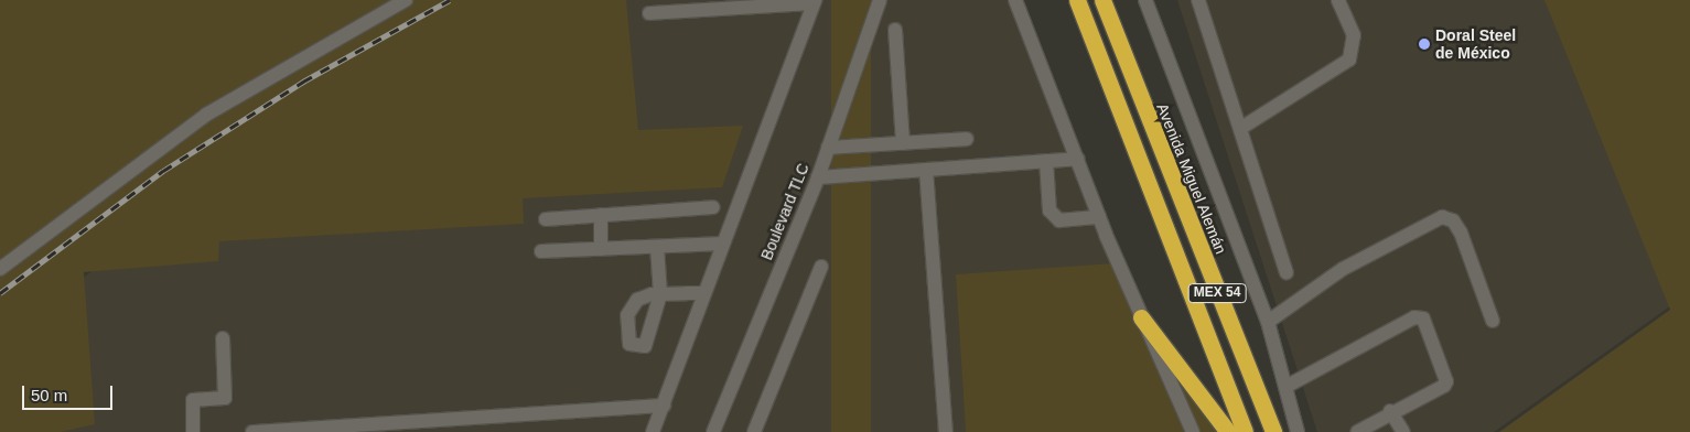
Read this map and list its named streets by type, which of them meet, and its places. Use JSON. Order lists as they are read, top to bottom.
{
  "streets": {
    "highway": ["Avenida Miguel Alemán", "MEX 54"],
    "street": ["Boulevard TLC"]
  },
  "places": ["Doral Steel de México"],
  "scale_bar": "50 m"
}
